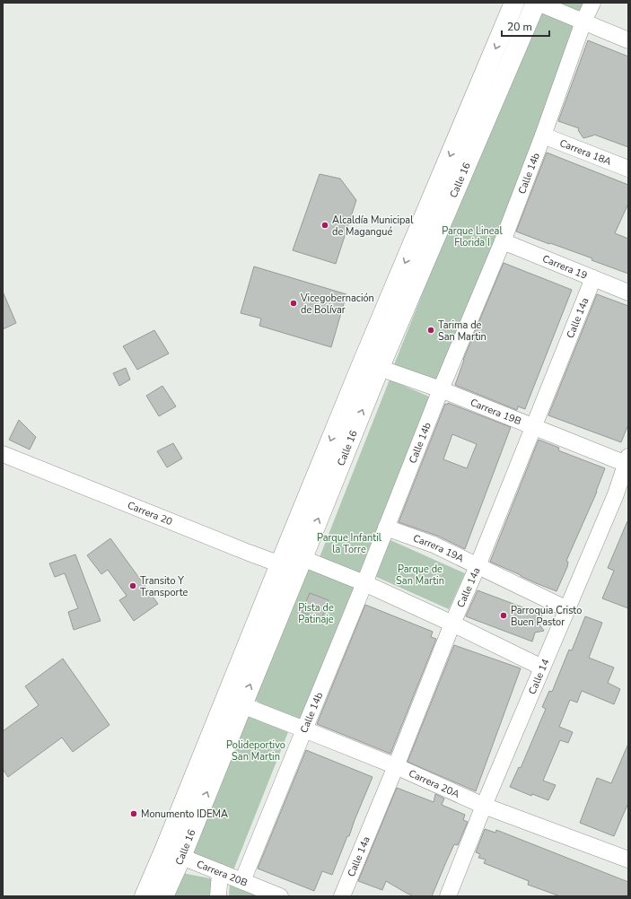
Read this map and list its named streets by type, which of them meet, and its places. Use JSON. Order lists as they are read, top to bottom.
{
  "streets": {
    "highway": ["Calle 16"],
    "street": [
      "Carrera 18A",
      "Calle 14b",
      "Carrera 19",
      "Calle 14a",
      "Carrera 19B",
      "Carrera 20",
      "Carrera 19A",
      "Calle 14",
      "Carrera 20A",
      "Carrera 20B"
    ]
  },
  "crossings": [
    ["Carrera 18A", "Calle 14b"],
    ["Calle 14b", "Carrera 19"],
    ["Calle 14b", "Carrera 19B"],
    ["Calle 14b", "Carrera 19A"],
    ["Calle 14b", "Carrera 20A"],
    ["Calle 14b", "Carrera 20B"],
    ["Calle 16", "Carrera 19B"],
    ["Calle 16", "Carrera 20"],
    ["Calle 16", "Carrera 20A"],
    ["Calle 16", "Carrera 20B"],
    ["Carrera 19", "Calle 14a"],
    ["Calle 14a", "Carrera 19B"],
    ["Calle 14a", "Carrera 19A"],
    ["Calle 14a", "Carrera 20A"],
    ["Carrera 19B", "Calle 14"],
    ["Carrera 19A", "Calle 14"],
    ["Calle 14", "Carrera 20A"]
  ],
  "parks": [
    "Parque Lineal Florida I",
    "Parque Infantil la Torre",
    "Parque de San Martin",
    "Pista de Patinaje",
    "Polideportivo San Martin"
  ],
  "places": [
    "Alcaldía Municipal de Magangué",
    "Vicegobernación de Bolívar",
    "Tarima de San Martin",
    "Transito Y Transporte",
    "Parroquia Cristo Buen Pastor",
    "Monumento IDEMA"
  ],
  "scale_bar": "20 m"
}
